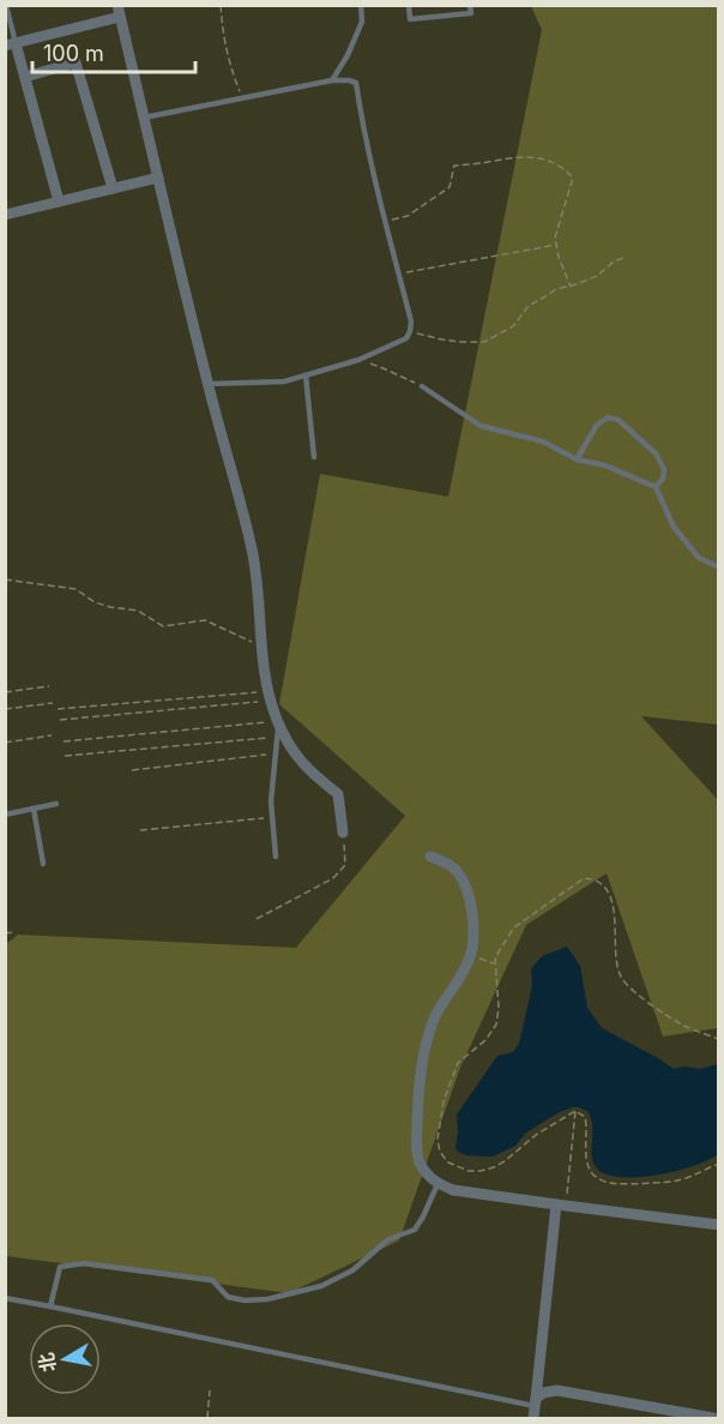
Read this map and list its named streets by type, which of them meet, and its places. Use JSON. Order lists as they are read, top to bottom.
{
  "scale_bar": "100 m",
  "north": "left"
}
